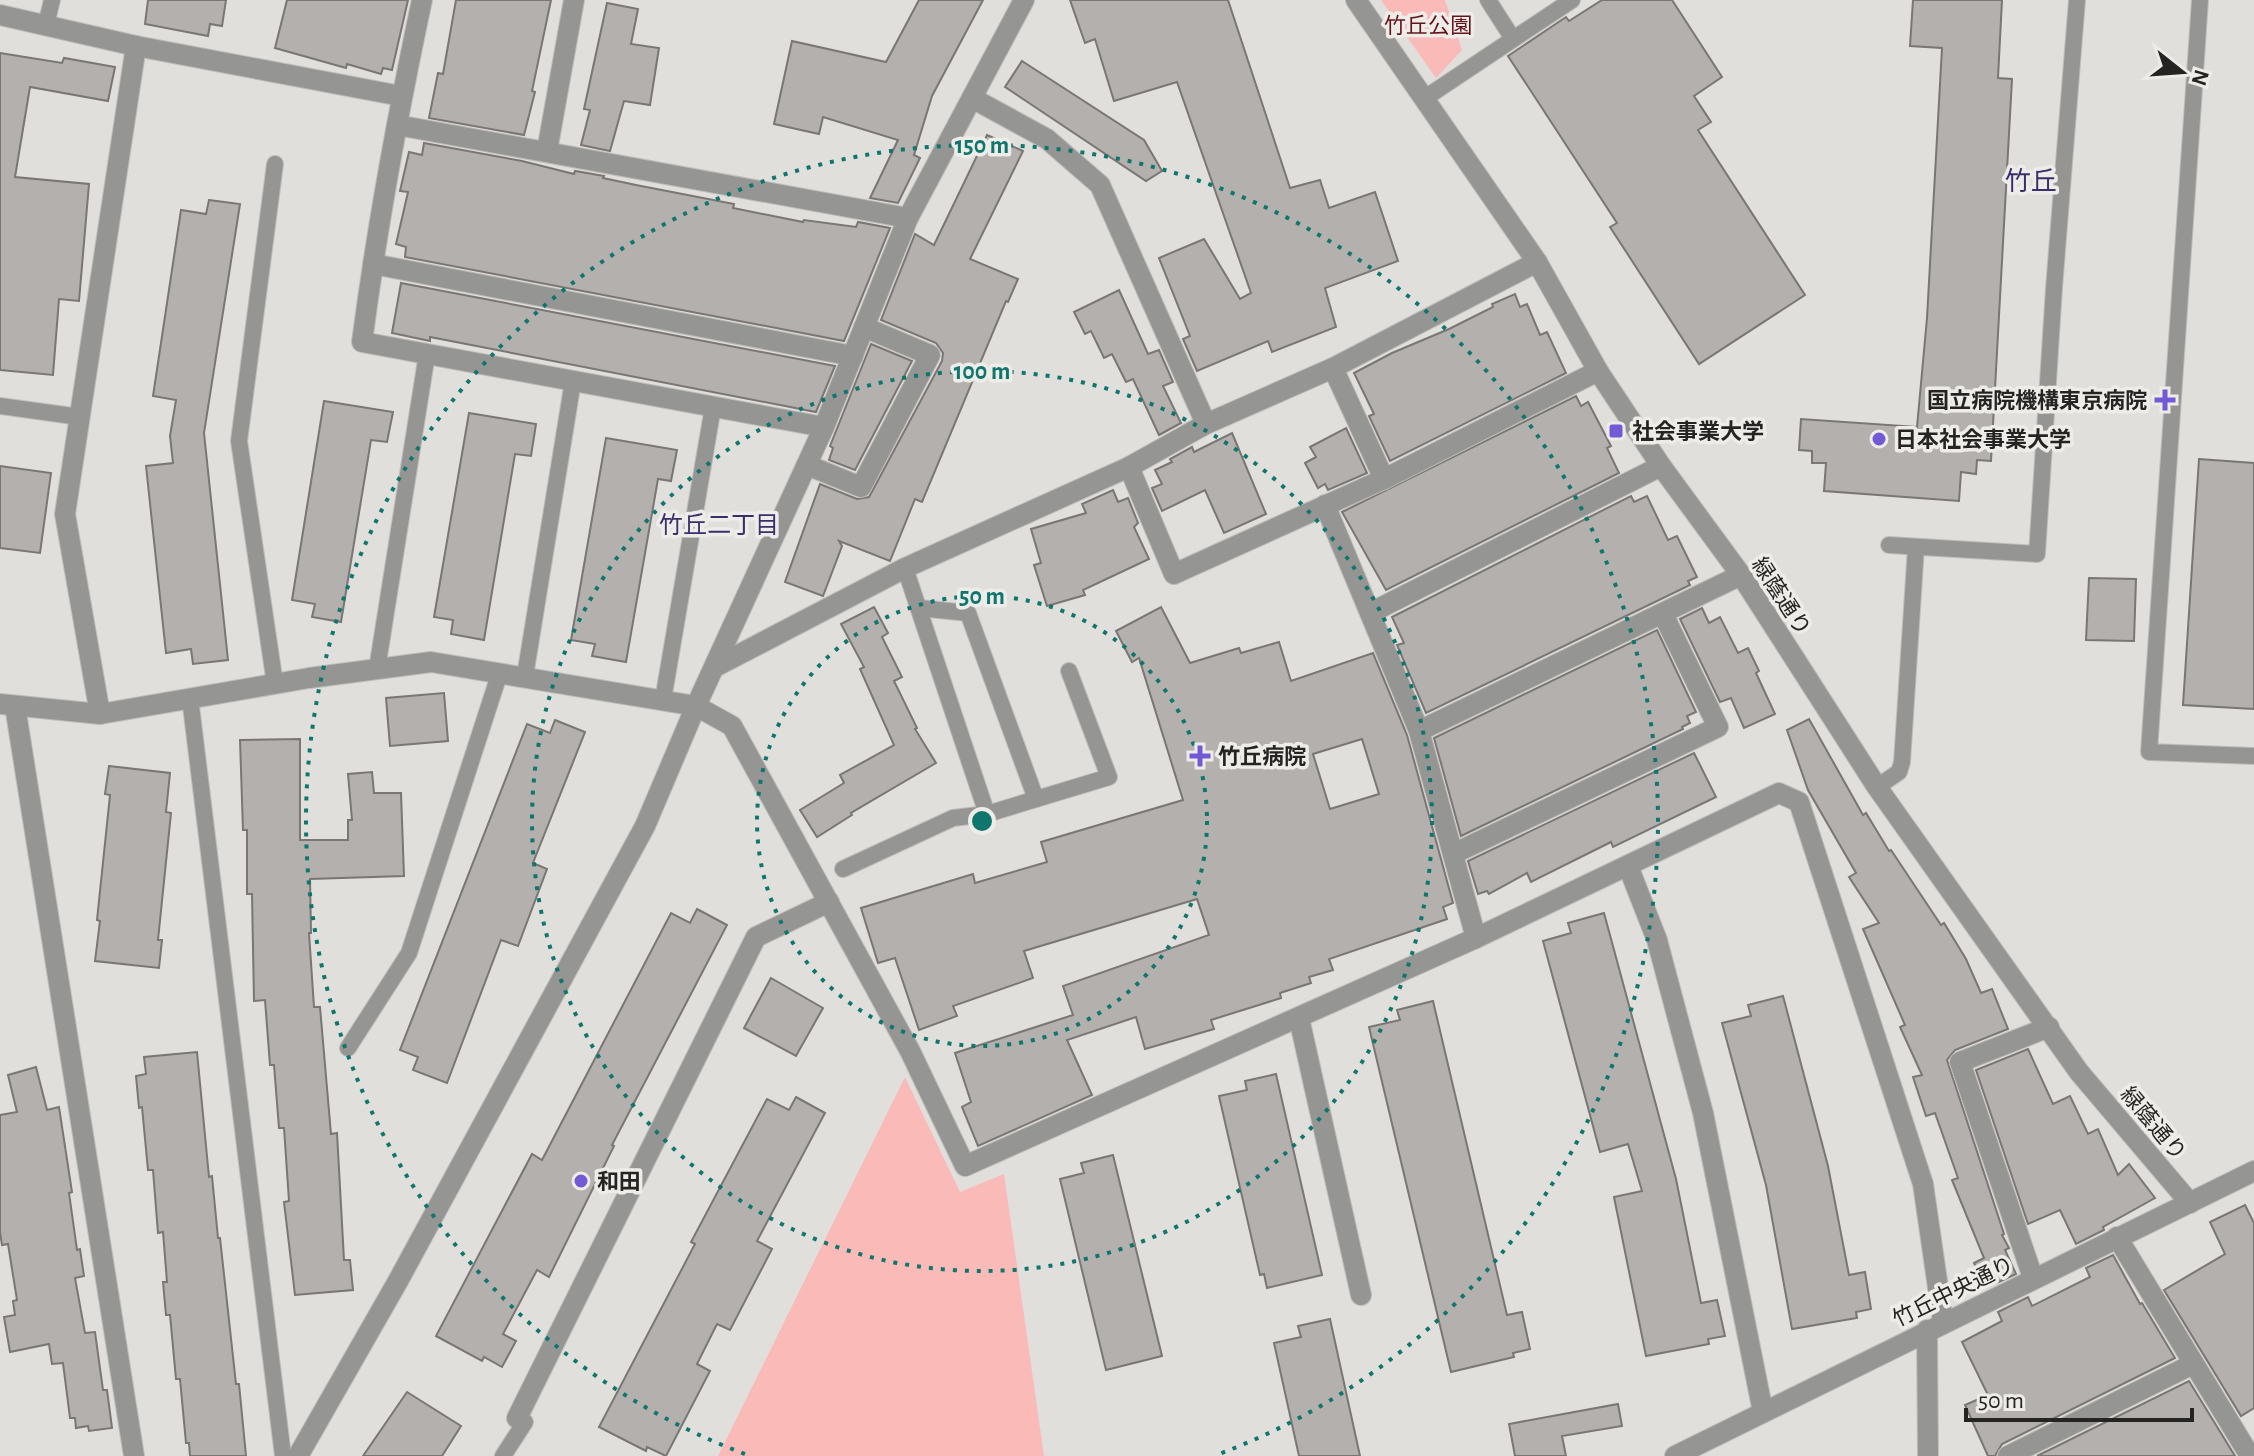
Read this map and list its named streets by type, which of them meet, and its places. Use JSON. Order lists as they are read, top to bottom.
{
  "streets": {
    "street": ["緑蔭通り", "竹丘中央通り"]
  },
  "crossings": [
    ["緑蔭通り", "竹丘中央通り"]
  ],
  "districts": ["竹丘", "竹丘二丁目"],
  "parks": ["竹丘公園"],
  "places": {
    "health": ["国立病院機構東京病院", "竹丘病院"],
    "transit": ["社会事業大学"],
    "other": ["日本社会事業大学", "和田"]
  },
  "scale_bar": "50 m",
  "north": "right",
  "rings": ["150 m", "100 m", "50 m"]
}
